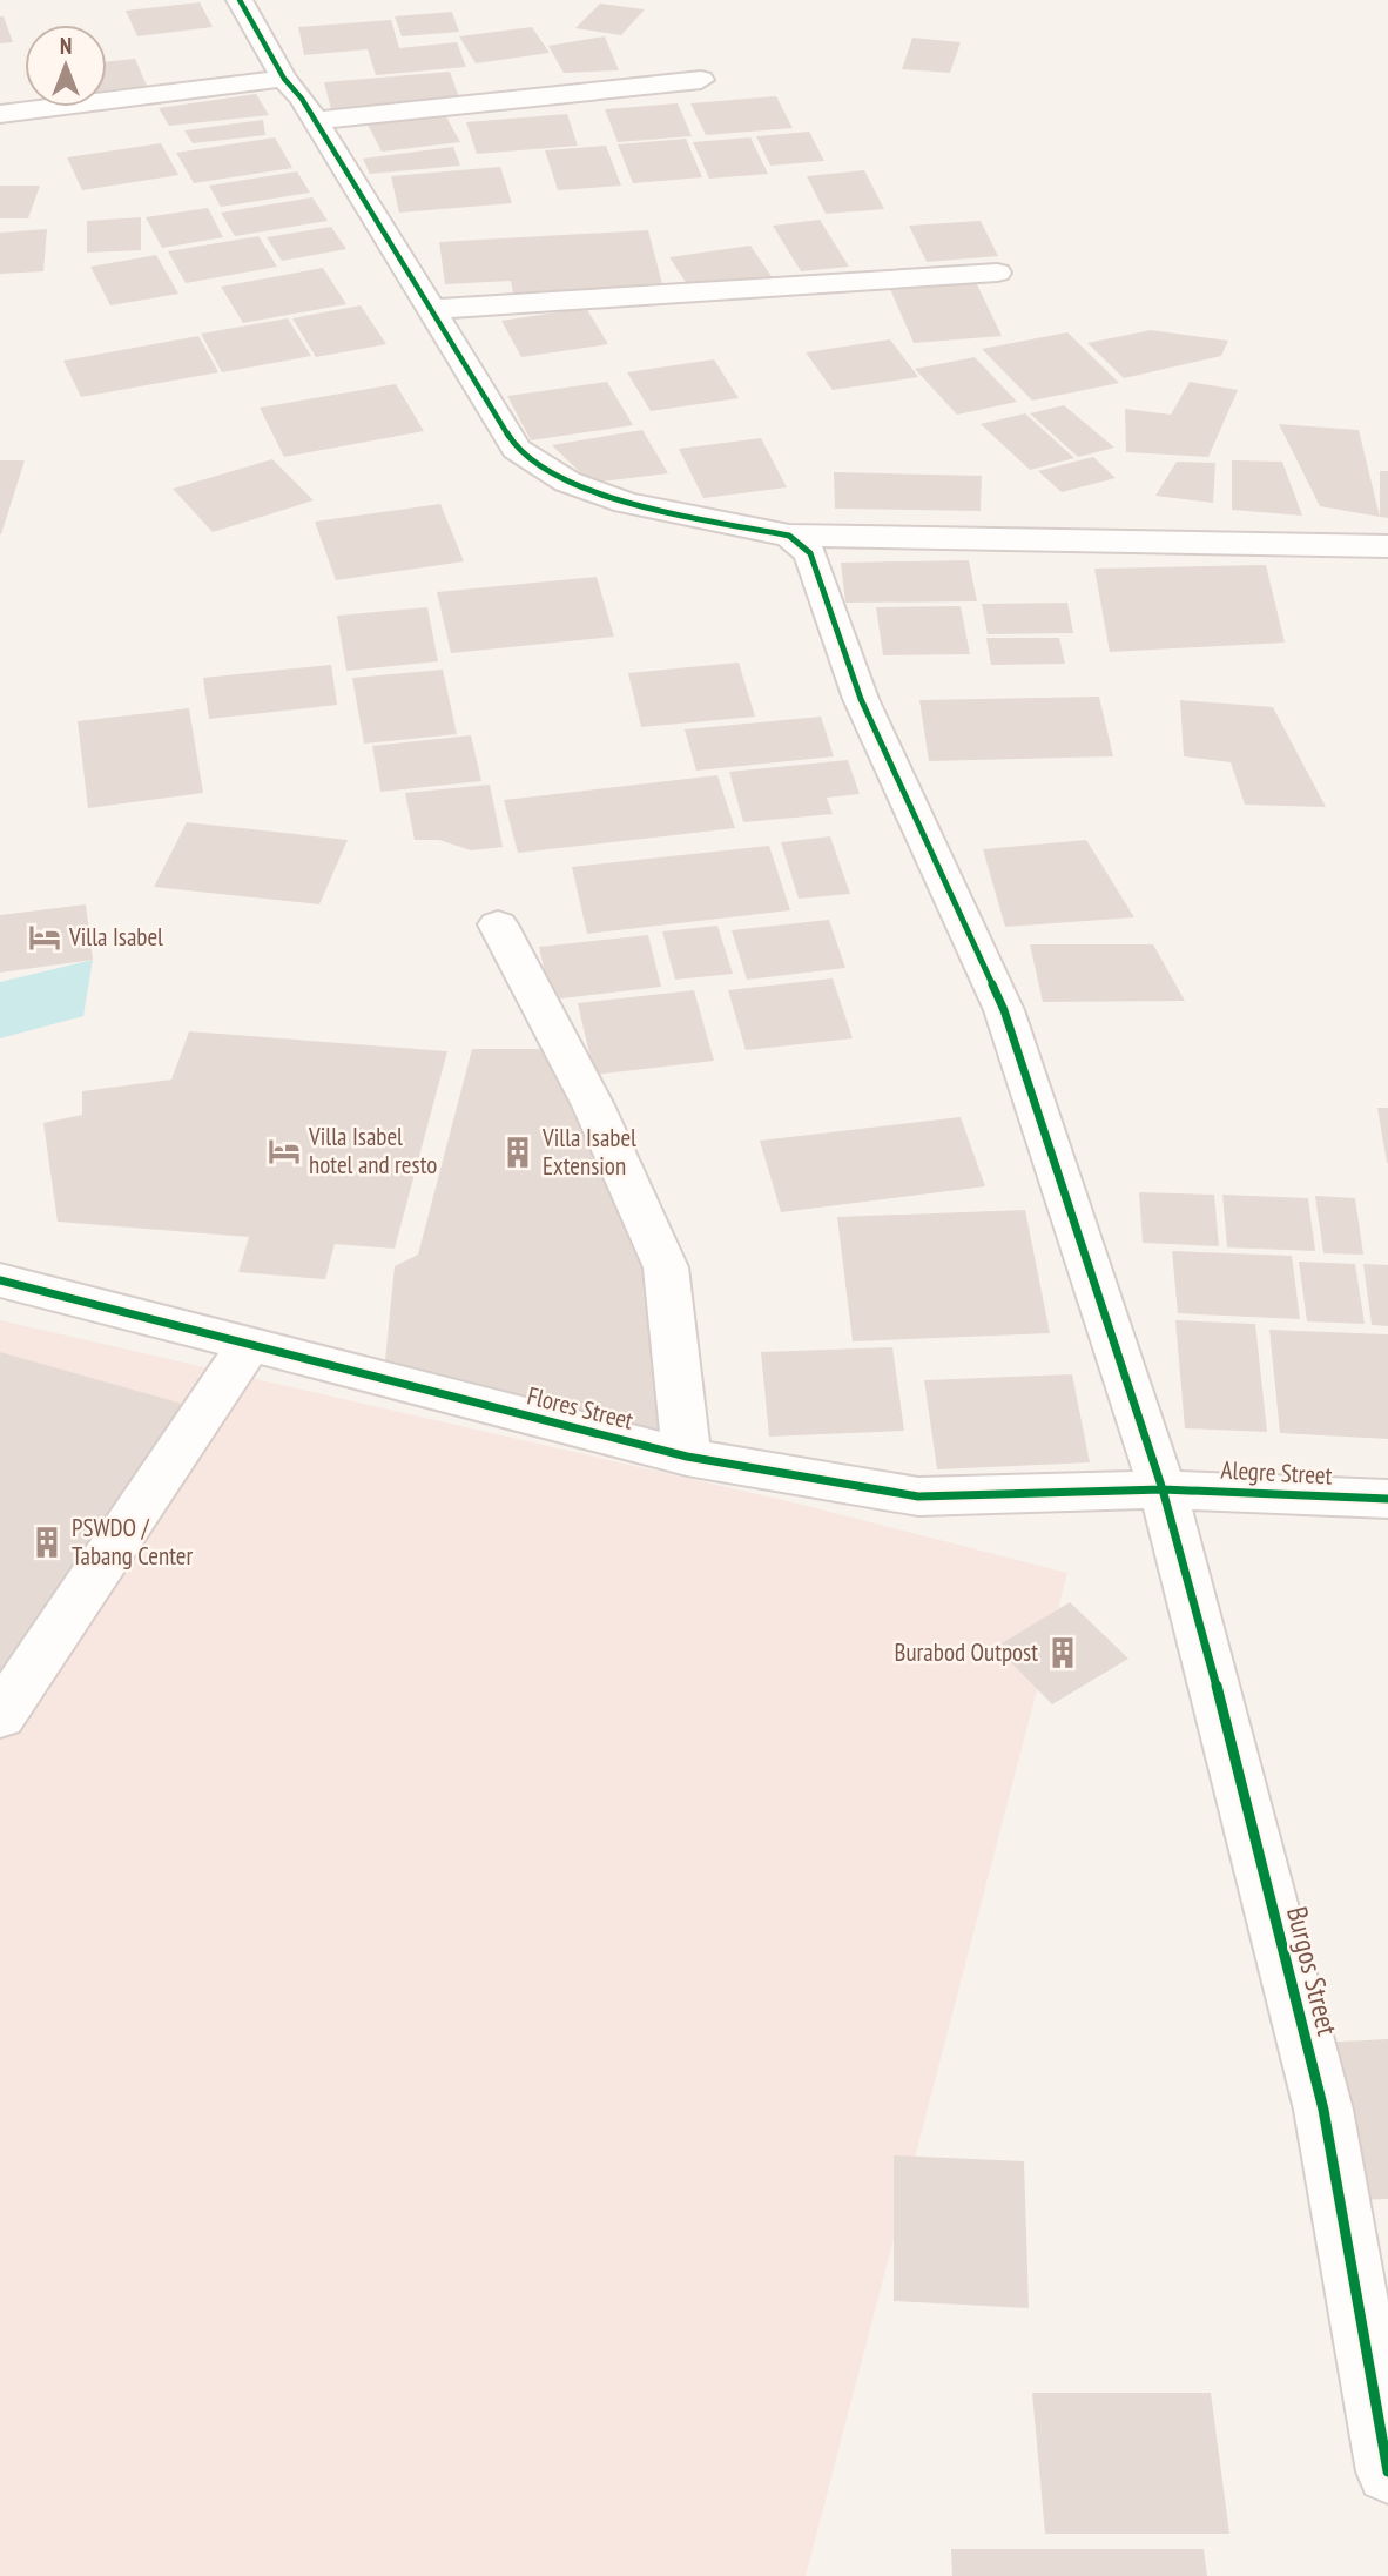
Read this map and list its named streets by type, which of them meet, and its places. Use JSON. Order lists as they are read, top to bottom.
{
  "streets": {
    "street": ["Flores Street", "Alegre Street", "Burgos Street"]
  },
  "crossings": [
    ["Flores Street", "Alegre Street"],
    ["Flores Street", "Burgos Street"],
    ["Alegre Street", "Burgos Street"]
  ],
  "places": {
    "hotel": ["Villa Isabel", "Villa Isabel hotel and resto"],
    "building": ["Villa Isabel Extension", "PSWDO / Tabang Center", "Burabod Outpost"]
  },
  "north": "top"
}
